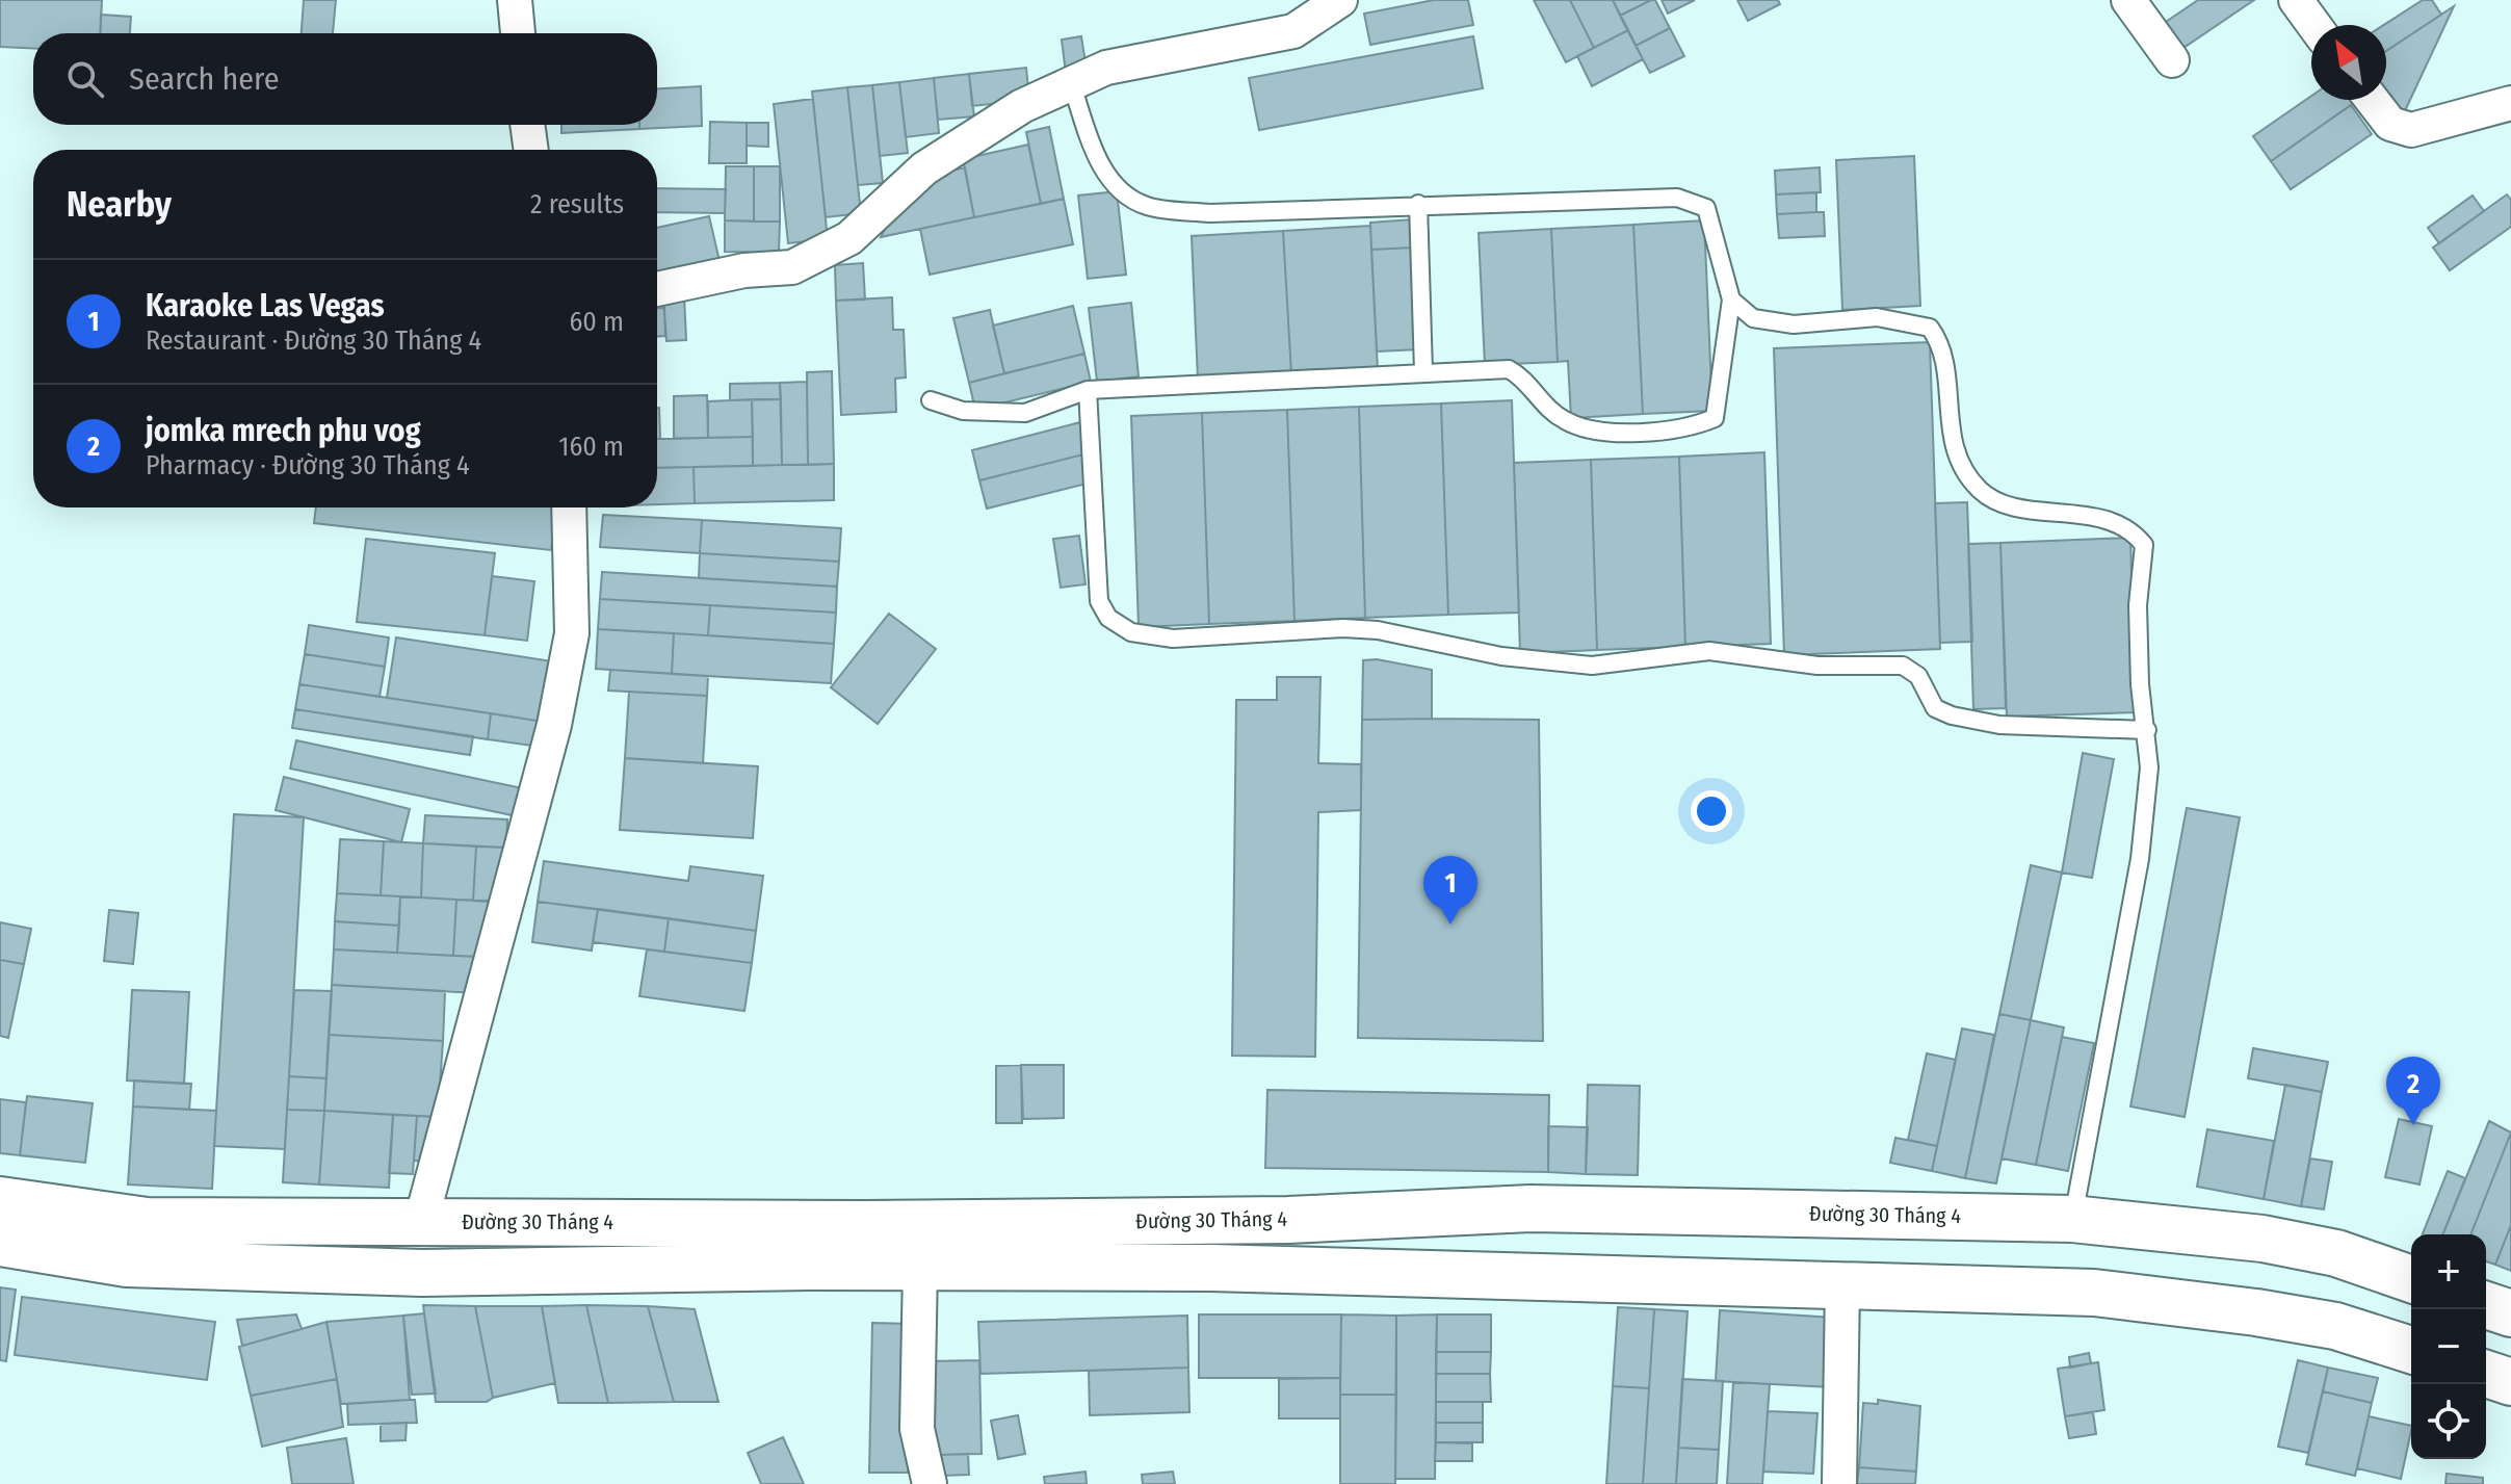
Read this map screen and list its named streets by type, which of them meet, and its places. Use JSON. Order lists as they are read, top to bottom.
{
  "streets": {
    "main road": ["Đường 30 Tháng 4"]
  },
  "north": "top left",
  "page": {
    "search": "Search here",
    "heading": ["Nearby", "2 results"],
    "list": [
      {
        "mark": "1",
        "name": "Karaoke Las Vegas",
        "note": "Restaurant · Đường 30 Tháng 4",
        "value": "60 m"
      },
      {
        "mark": "2",
        "name": "jomka mrech phu vog",
        "note": "Pharmacy · Đường 30 Tháng 4",
        "value": "160 m"
      }
    ],
    "pins": ["1", "2"],
    "map_buttons": ["+", "−"]
  }
}
